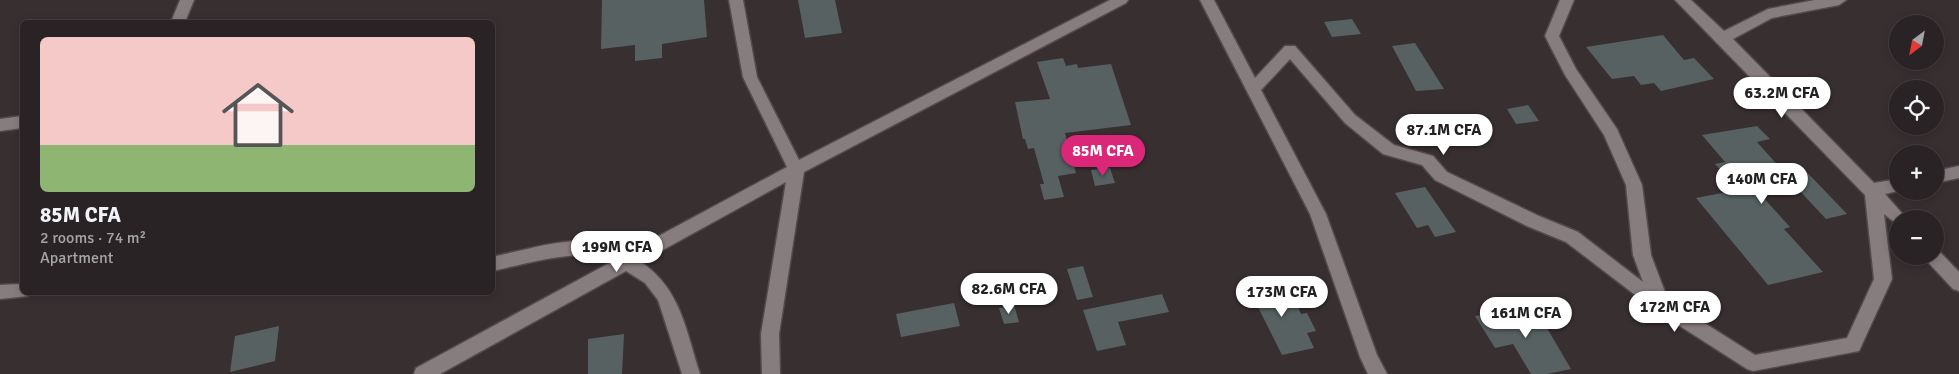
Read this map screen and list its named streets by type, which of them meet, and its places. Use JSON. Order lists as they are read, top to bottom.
{
  "north": "bottom left",
  "page": {
    "map_buttons": ["+", "−"],
    "list": [
      {
        "name": "85M CFA",
        "note": "2 rooms · 74 m² · Apartment"
      }
    ],
    "price": [
      "63.2M CFA",
      "87.1M CFA",
      "85M CFA",
      "140M CFA",
      "199M CFA",
      "82.6M CFA",
      "173M CFA",
      "172M CFA",
      "161M CFA"
    ]
  }
}
